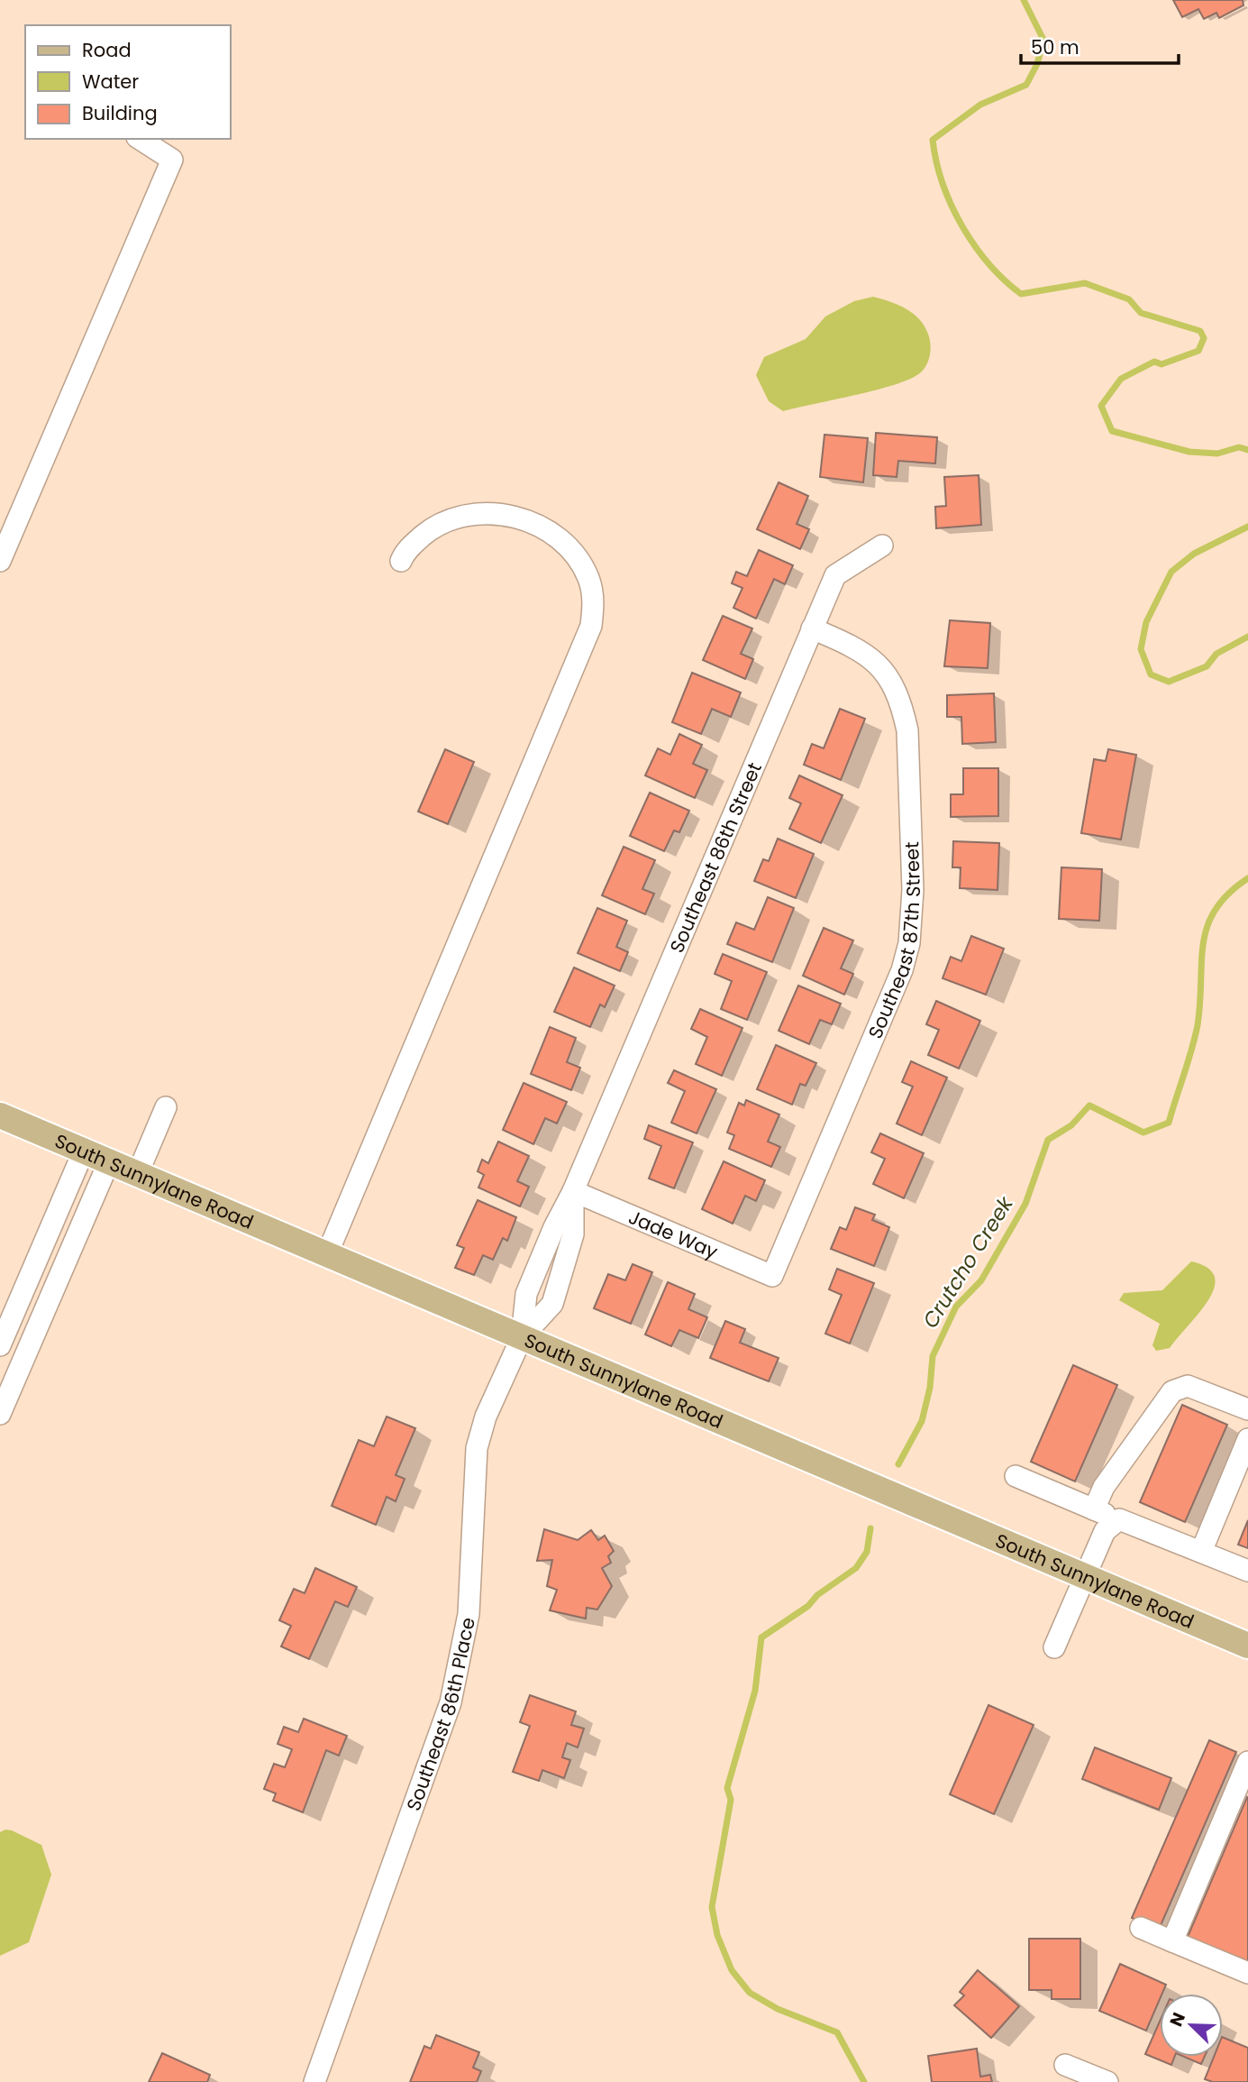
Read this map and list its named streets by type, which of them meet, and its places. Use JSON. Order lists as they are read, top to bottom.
{
  "streets": {
    "main road": ["South Sunnylane Road"],
    "street": [
      "Southeast 86th Street",
      "Southeast 87th Street",
      "Jade Way",
      "Southeast 86th Place"
    ]
  },
  "crossings": [
    ["Southeast 86th Street", "Southeast 87th Street"],
    ["Southeast 86th Street", "South Sunnylane Road"],
    ["Southeast 86th Street", "Jade Way"],
    ["Southeast 86th Street", "Southeast 86th Place"],
    ["Southeast 87th Street", "Jade Way"],
    ["South Sunnylane Road", "Southeast 86th Place"]
  ],
  "water": ["Crutcho Creek"],
  "legend": ["Road", "Water", "Building"],
  "scale_bar": "50 m",
  "north": "top left"
}
